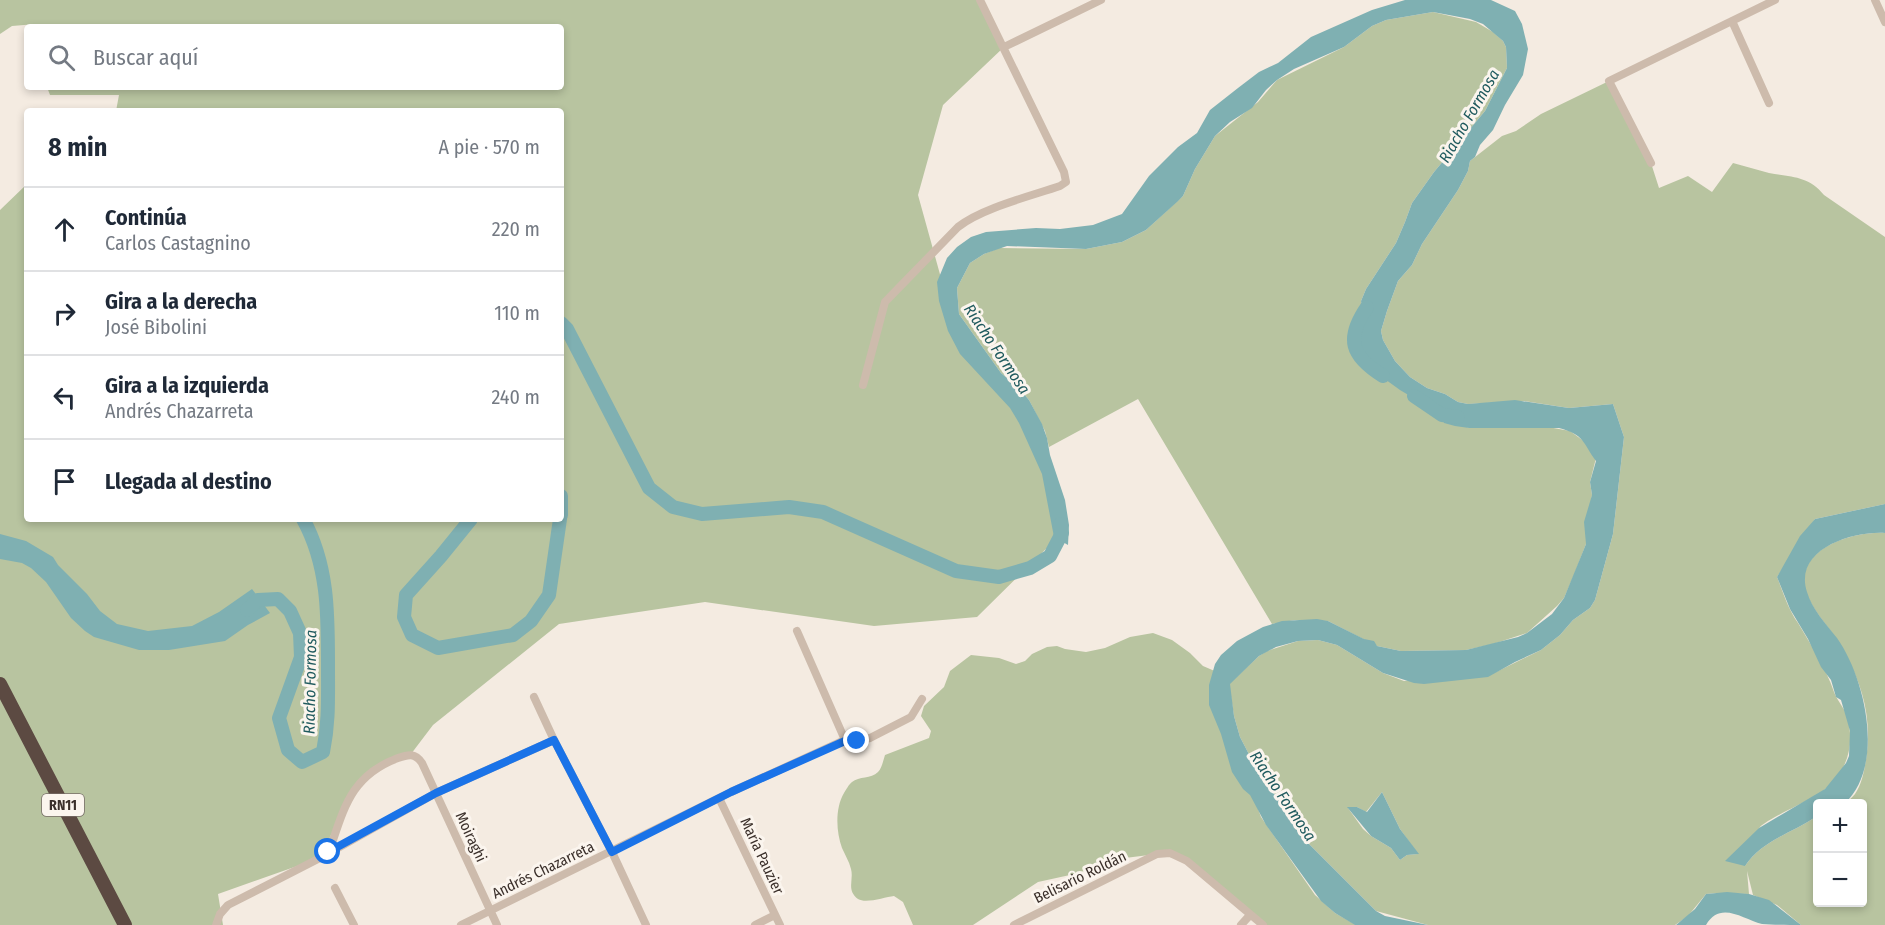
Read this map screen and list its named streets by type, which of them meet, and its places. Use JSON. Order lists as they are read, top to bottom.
{
  "streets": {
    "highway": ["RN11"],
    "street": [
      "Moiraghi",
      "María Pauzier",
      "Andrés Chazarreta",
      "Belisario Roldán"
    ]
  },
  "crossings": [
    ["Moiraghi", "Andrés Chazarreta"],
    ["María Pauzier", "Andrés Chazarreta"]
  ],
  "water": ["Riacho Formosa"],
  "page": {
    "search": "Buscar aquí",
    "heading": ["8 min", "A pie · 570 m"],
    "list": [
      ["Continúa", "Carlos Castagnino", "220 m"],
      ["Gira a la derecha", "José Bibolini", "110 m"],
      ["Gira a la izquierda", "Andrés Chazarreta", "240 m"],
      "Llegada al destino"
    ],
    "map_buttons": ["+", "−"]
  }
}
